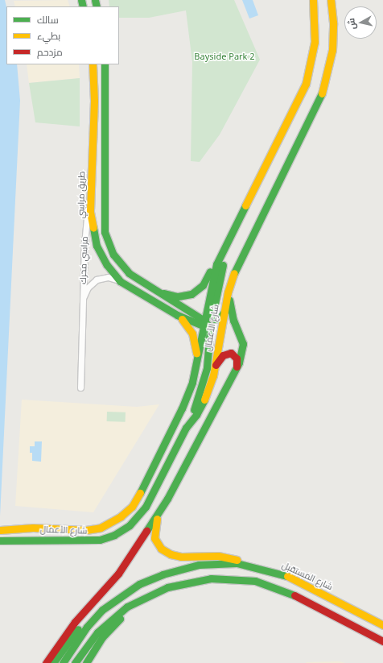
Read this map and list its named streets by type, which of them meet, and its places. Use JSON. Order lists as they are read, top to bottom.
{
  "streets": {
    "street": [
      "طريق مراسي",
      "مراسي محرك",
      "شارع الأعمال",
      "شارع المستقبل"
    ]
  },
  "crossings": [
    ["طريق مراسي", "مراسي محرك"],
    ["طريق مراسي", "شارع الأعمال"]
  ],
  "parks": ["Bayside Park 2"],
  "legend": ["سالك", "بطيء", "مزدحم"],
  "north": "left"
}
